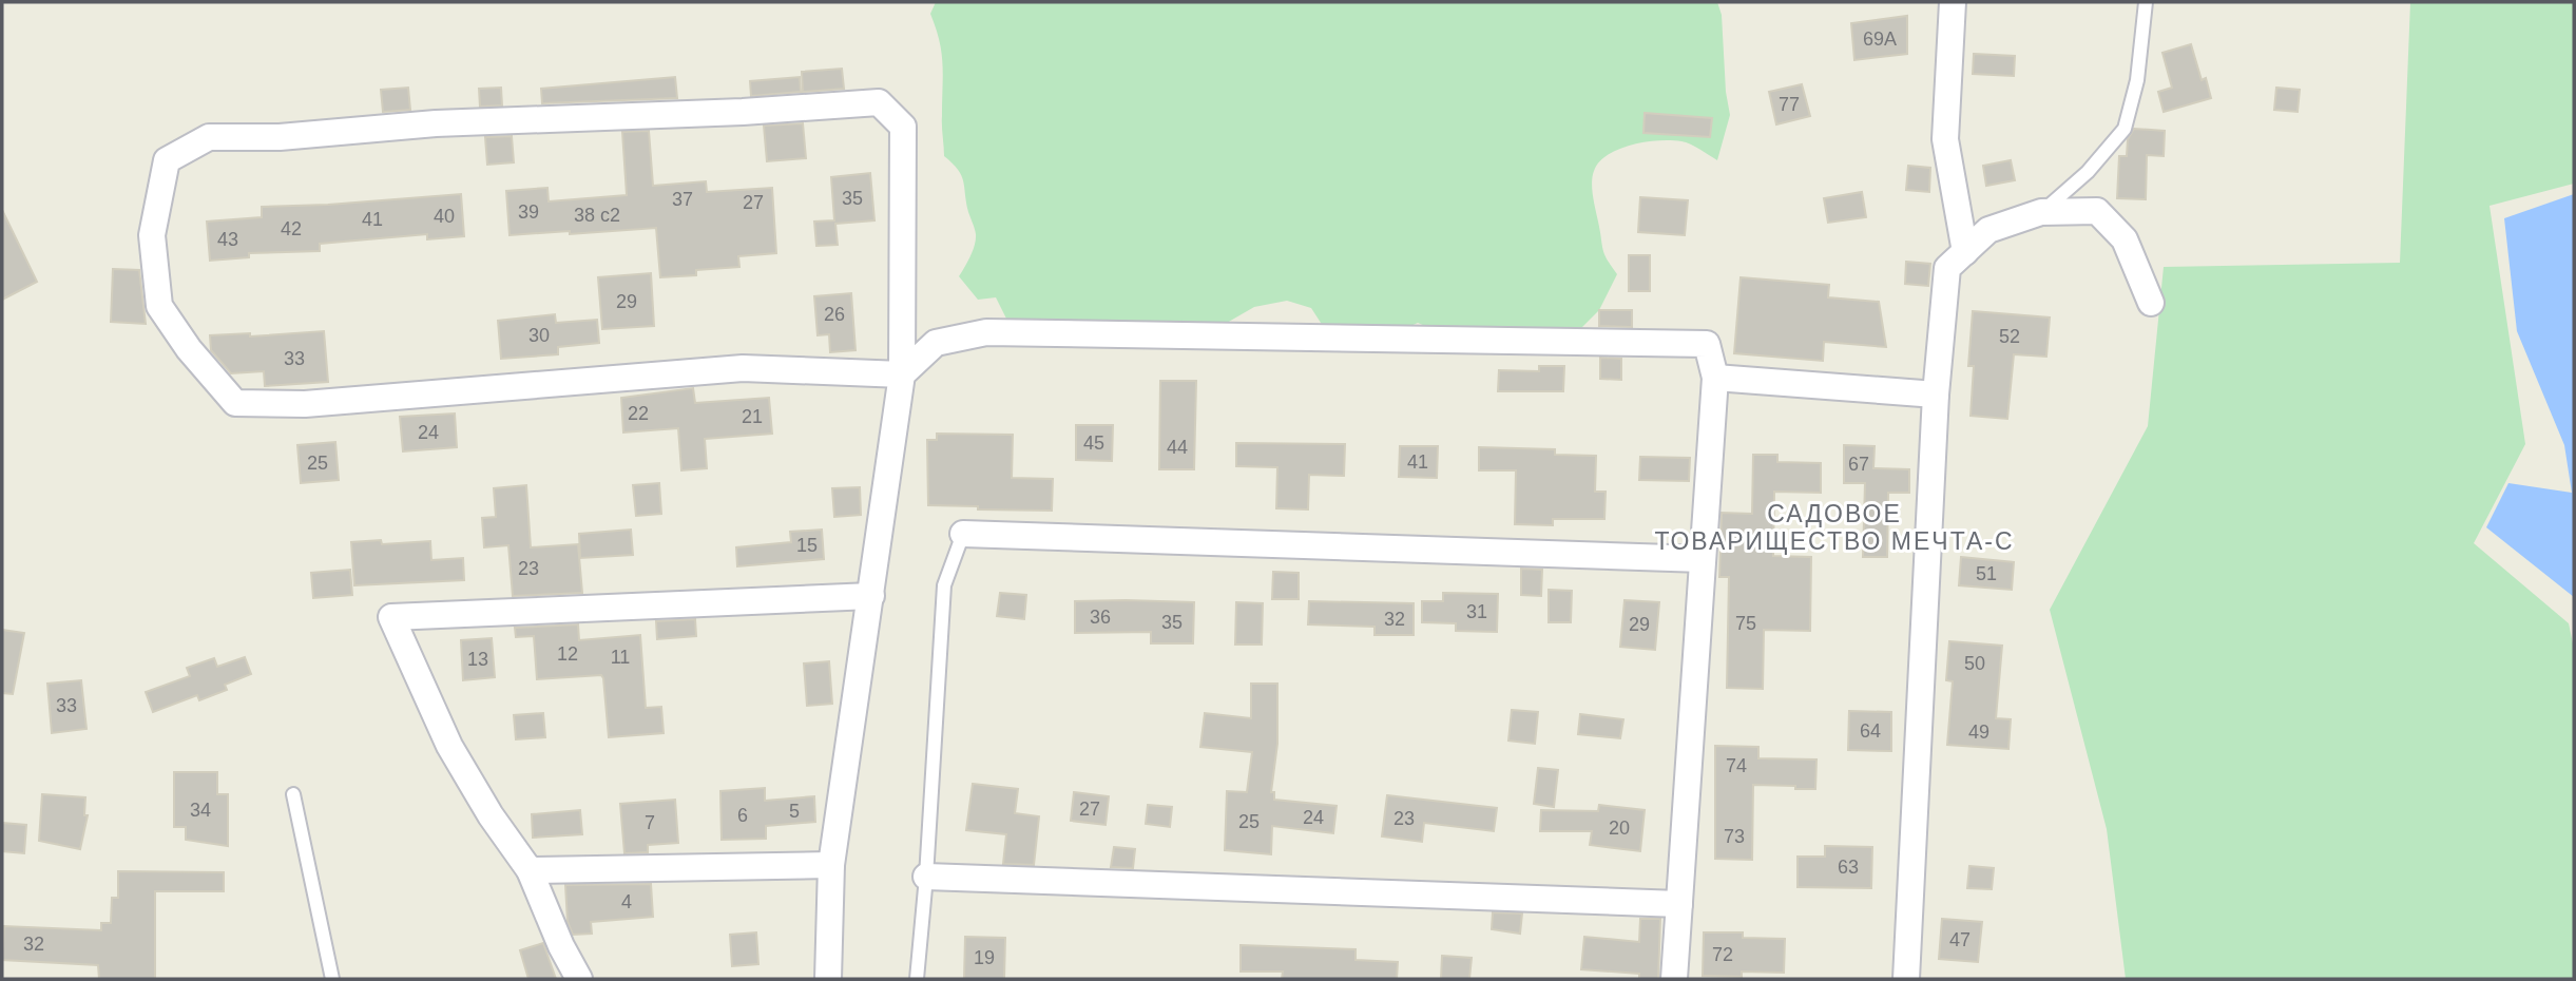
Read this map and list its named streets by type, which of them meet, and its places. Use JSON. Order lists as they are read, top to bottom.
{
  "districts": ["САДОВОЕ ТОВАРИЩЕСТВО МЕЧТА-С"],
  "house_numbers": [
    "69А",
    "77",
    "35",
    "37",
    "27",
    "39",
    "38 с2",
    "40",
    "41",
    "42",
    "43",
    "29",
    "26",
    "30",
    "52",
    "33",
    "22",
    "21",
    "24",
    "45",
    "44",
    "41",
    "25",
    "67",
    "15",
    "23",
    "51",
    "31",
    "36",
    "32",
    "35",
    "75",
    "29",
    "12",
    "11",
    "13",
    "50",
    "33",
    "64",
    "49",
    "74",
    "27",
    "34",
    "5",
    "6",
    "24",
    "23",
    "25",
    "7",
    "20",
    "73",
    "63",
    "4",
    "47",
    "32",
    "72",
    "19"
  ]
}
